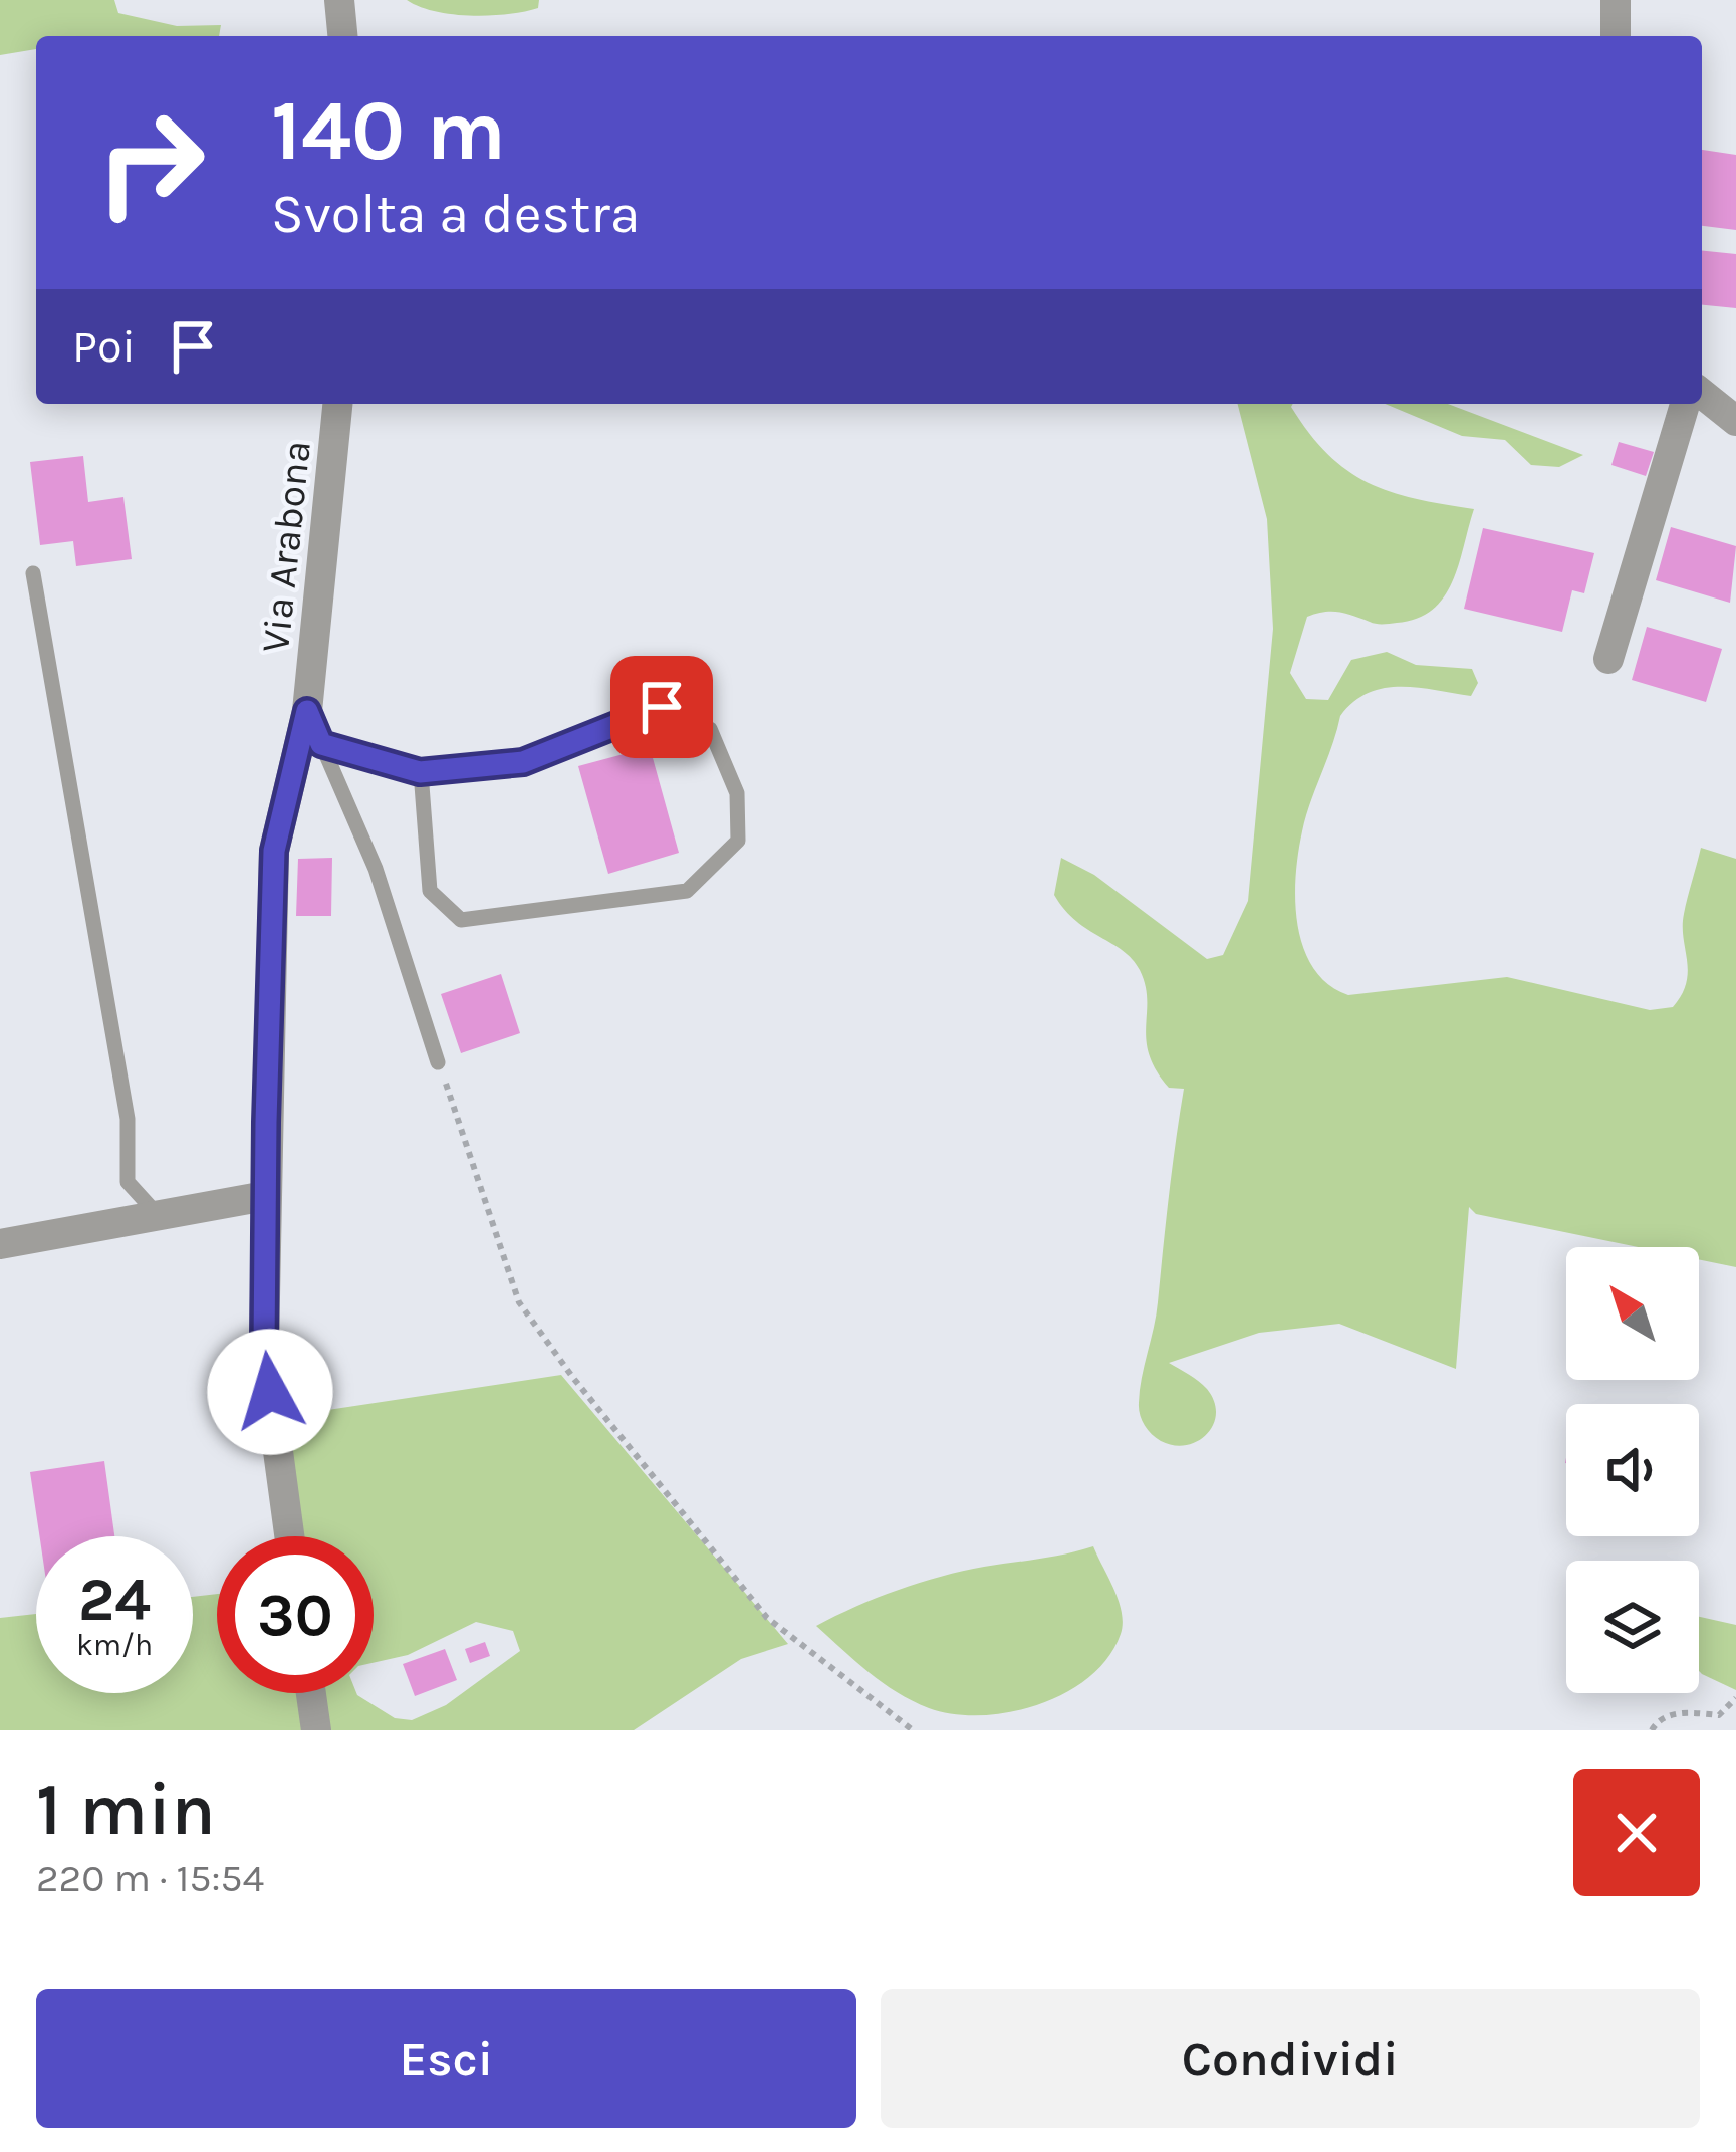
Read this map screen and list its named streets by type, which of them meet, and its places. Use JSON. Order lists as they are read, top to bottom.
{
  "streets": {
    "street": ["Via Arabona"]
  },
  "north": "top left",
  "page": {
    "turn": ["140 m", "Svolta a destra"],
    "then": "Poi",
    "speed": "24 km/h",
    "limit": "30",
    "heading": ["1 min", "220 m · 15:54"],
    "buttons": ["Esci", "Condividi"]
  }
}
